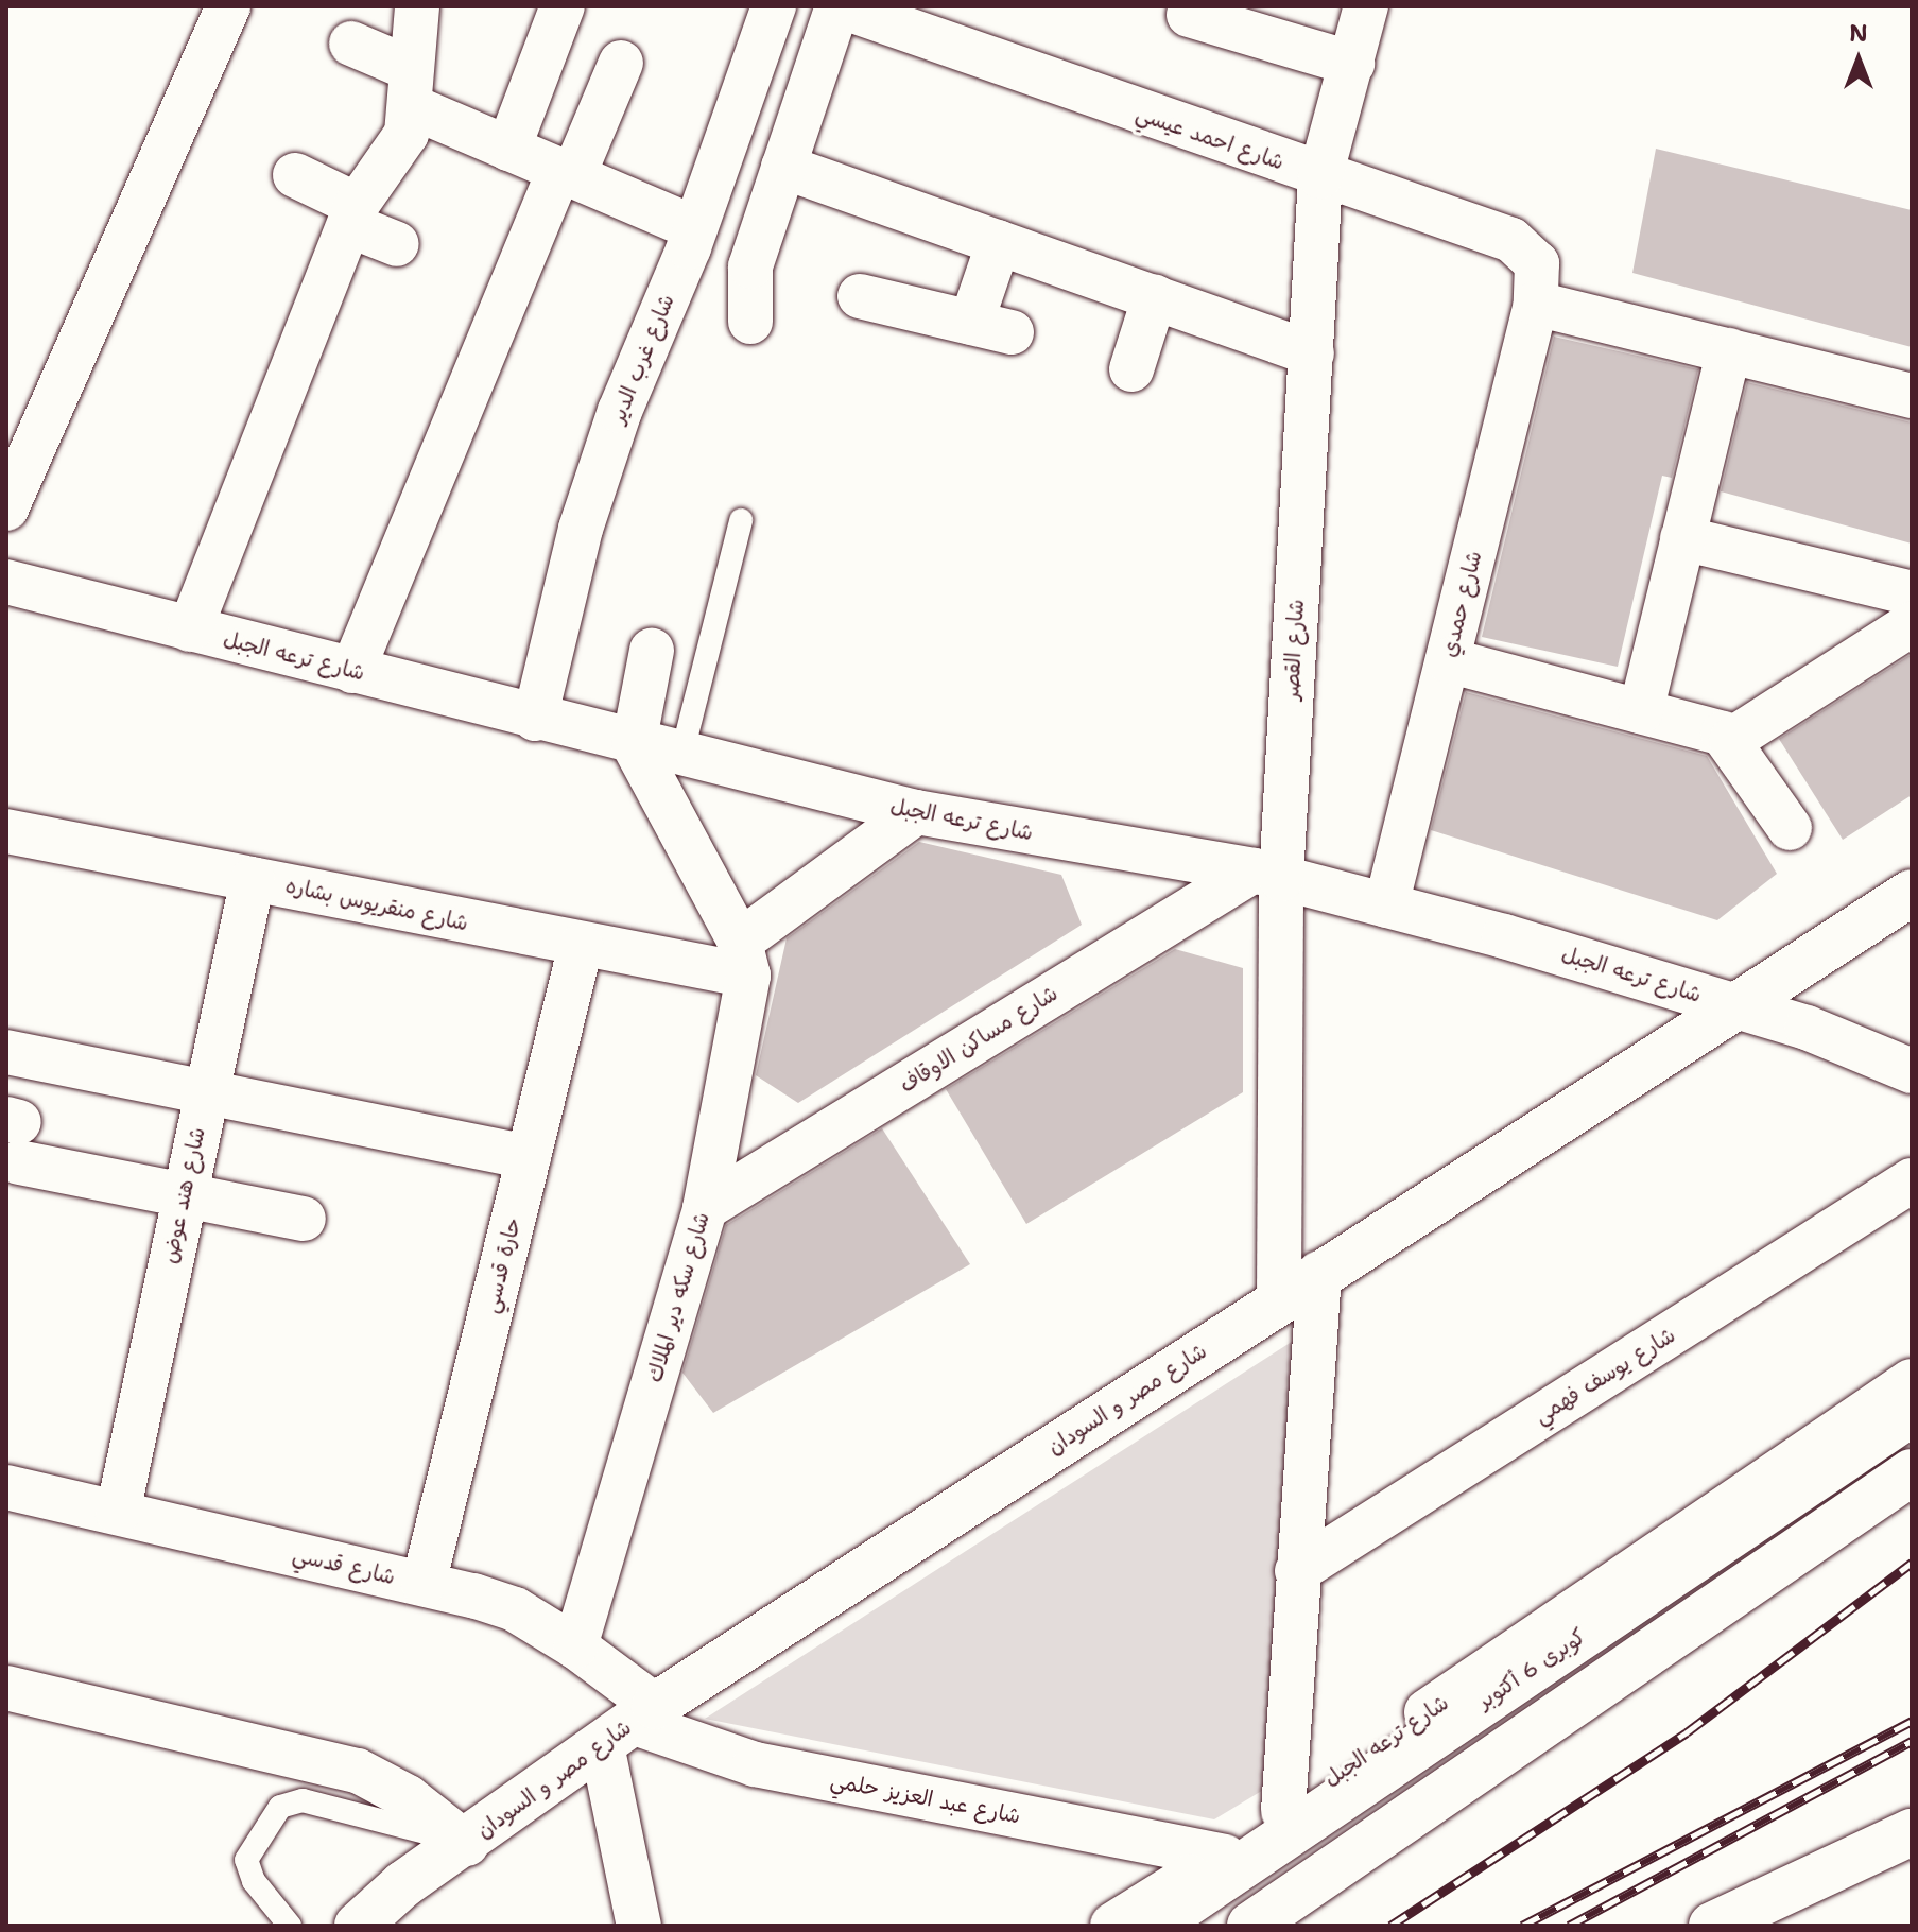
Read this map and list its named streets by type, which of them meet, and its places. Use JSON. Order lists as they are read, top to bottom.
{
  "streets": {
    "main road": ["شارع ترعه الجبل", "شارع مصر و السودان", "كوبرى 6 أكتوبر"],
    "street": [
      "شارع احمد عيسي",
      "شارع غرب الدير",
      "شارع حمدي",
      "شارع القصر",
      "شارع منقريوس بشاره",
      "شارع مساكن الاوقاف",
      "شارع هند عوض",
      "حارة قدسي",
      "شارع سكه دير الملاك",
      "شارع يوسف فهمي",
      "شارع قدسي",
      "شارع عبد العزيز حلمي"
    ]
  },
  "crossings": [
    ["شارع احمد عيسي", "شارع حمدي"],
    ["شارع احمد عيسي", "شارع القصر"],
    ["شارع غرب الدير", "شارع ترعه الجبل"],
    ["شارع حمدي", "شارع ترعه الجبل"],
    ["شارع القصر", "شارع ترعه الجبل"],
    ["شارع القصر", "شارع مساكن الاوقاف"],
    ["شارع القصر", "شارع مصر و السودان"],
    ["شارع ترعه الجبل", "شارع مساكن الاوقاف"],
    ["شارع ترعه الجبل", "شارع مصر و السودان"],
    ["شارع ترعه الجبل", "شارع عبد العزيز حلمي"],
    ["شارع منقريوس بشاره", "شارع هند عوض"],
    ["شارع منقريوس بشاره", "حارة قدسي"],
    ["شارع منقريوس بشاره", "شارع سكه دير الملاك"],
    ["شارع مساكن الاوقاف", "شارع سكه دير الملاك"],
    ["شارع هند عوض", "شارع قدسي"],
    ["حارة قدسي", "شارع قدسي"],
    ["شارع سكه دير الملاك", "شارع قدسي"],
    ["شارع مصر و السودان", "شارع قدسي"],
    ["شارع مصر و السودان", "شارع عبد العزيز حلمي"],
    ["شارع قدسي", "شارع عبد العزيز حلمي"]
  ],
  "north": "top"
}
